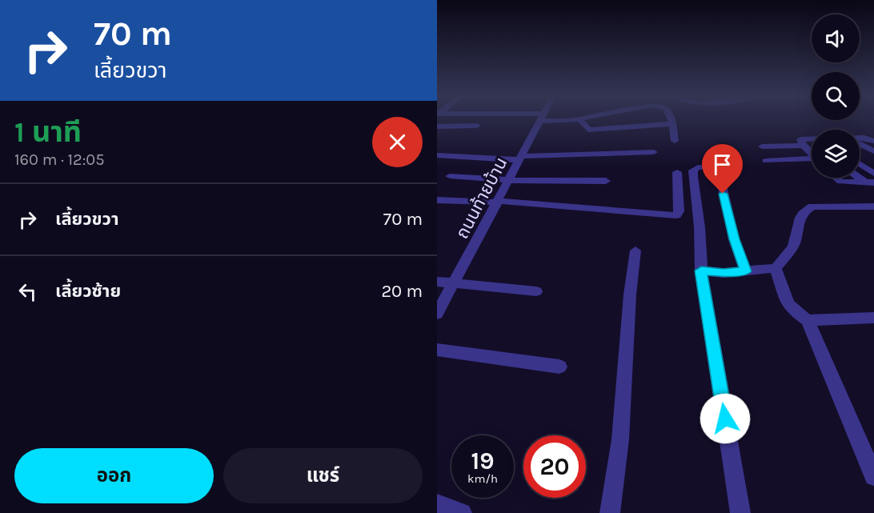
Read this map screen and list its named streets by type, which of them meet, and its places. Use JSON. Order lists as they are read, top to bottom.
{
  "streets": {
    "street": ["ถนนท้ายบ้าน"]
  },
  "page": {
    "turn": ["70 m", "เลี้ยวขวา"],
    "heading": ["1 นาที", "160 m · 12:05"],
    "list": [
      {
        "name": "เลี้ยวขวา",
        "value": "70 m"
      },
      {
        "name": "เลี้ยวซ้าย",
        "value": "20 m"
      }
    ],
    "speed": "19 km/h",
    "limit": "20",
    "buttons": ["ออก", "แชร์"]
  }
}
